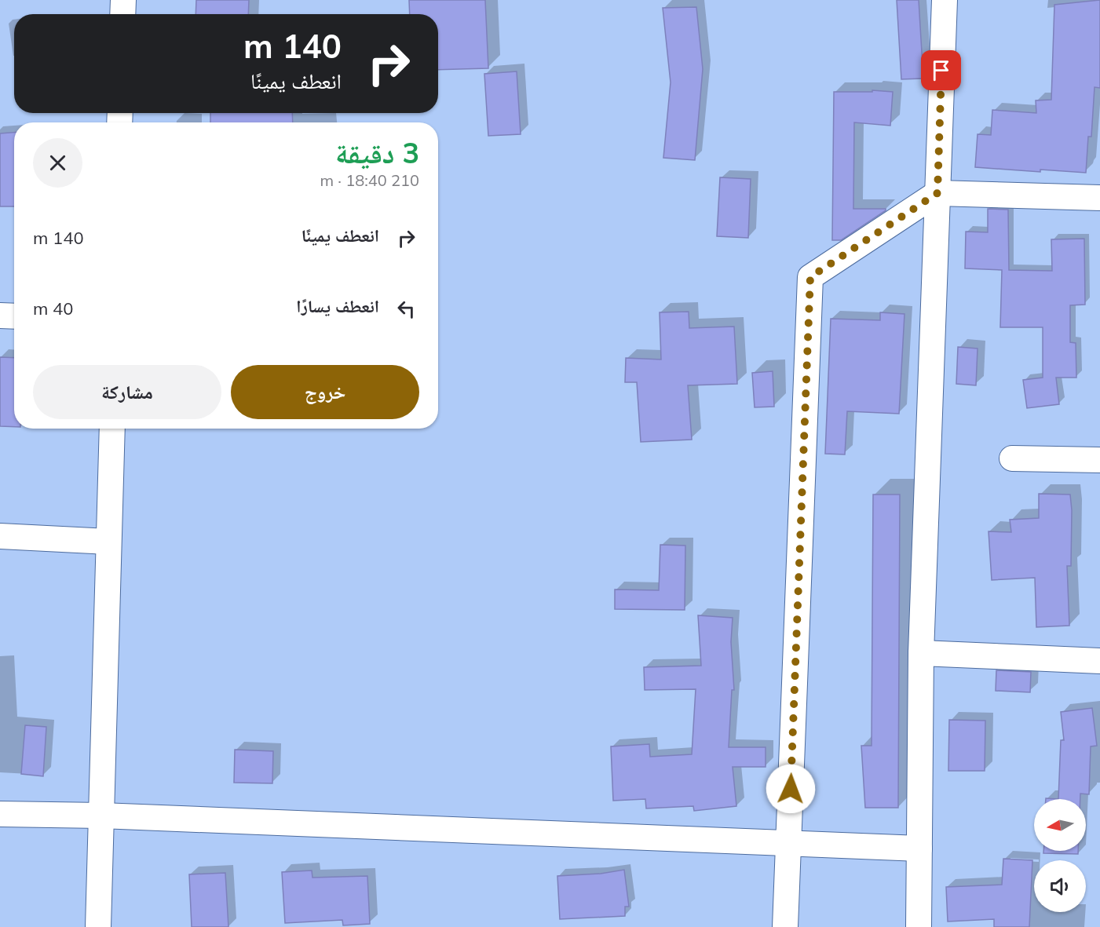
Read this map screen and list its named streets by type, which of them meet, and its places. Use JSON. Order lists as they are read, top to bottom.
{
  "north": "left",
  "page": {
    "turn": ["140 m", "انعطف يمينًا"],
    "heading": ["3 دقيقة", "210 m · 18:40"],
    "list": [
      {
        "name": "انعطف يمينًا",
        "value": "140 m"
      },
      {
        "name": "انعطف يسارًا",
        "value": "40 m"
      }
    ],
    "buttons": ["خروج", "مشاركة"]
  }
}
